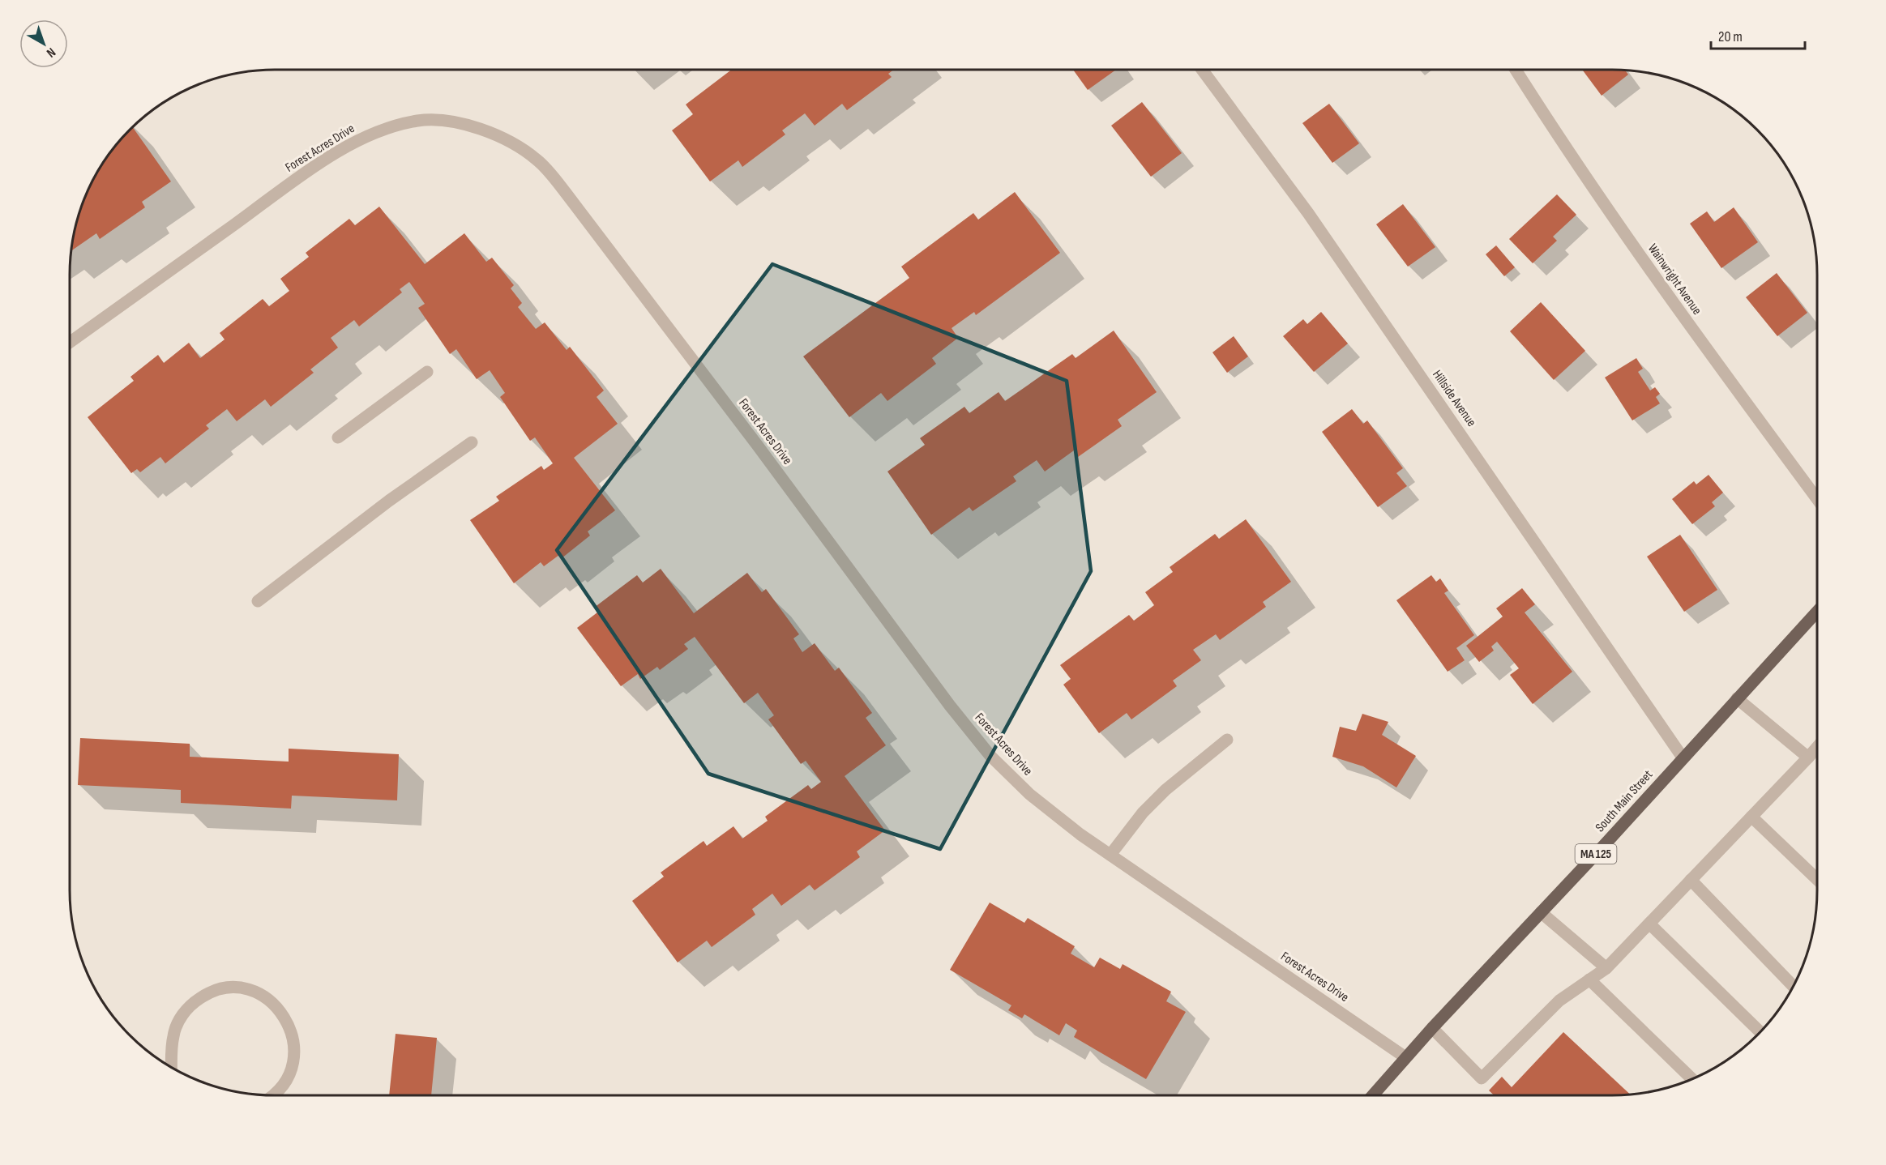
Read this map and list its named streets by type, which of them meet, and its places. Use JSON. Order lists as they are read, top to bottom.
{
  "streets": {
    "main road": ["South Main Street", "MA 125"],
    "street": ["Forest Acres Drive", "Wainwright Avenue", "Hillside Avenue"]
  },
  "crossings": [
    ["Forest Acres Drive", "South Main Street"],
    ["Hillside Avenue", "South Main Street"]
  ],
  "scale_bar": "20 m",
  "north": "bottom right"
}
